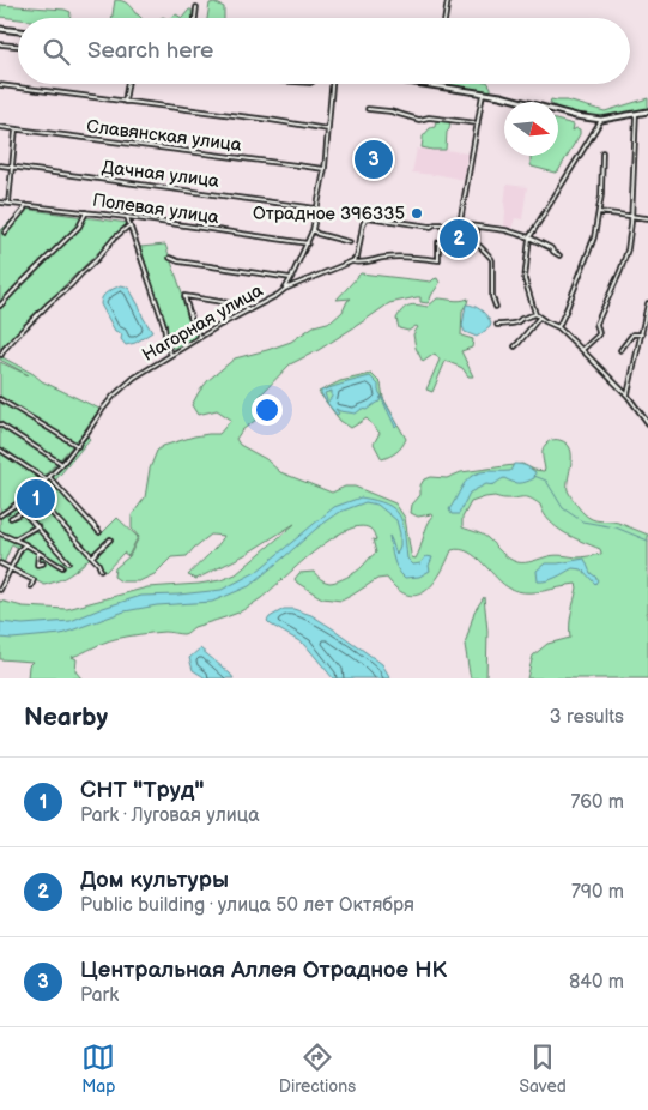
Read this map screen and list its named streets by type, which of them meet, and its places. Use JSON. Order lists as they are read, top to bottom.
{
  "streets": {
    "street": [
      "Славянская улица",
      "Дачная улица",
      "Полевая улица",
      "Нагорная улица"
    ]
  },
  "crossings": [
    ["Славянская улица", "Нагорная улица"],
    ["Дачная улица", "Нагорная улица"],
    ["Полевая улица", "Нагорная улица"]
  ],
  "places": ["Отрадное 396335"],
  "north": "right",
  "page": {
    "search": "Search here",
    "pins": ["3", "2", "1"],
    "heading": ["Nearby", "3 results"],
    "list": [
      {
        "mark": "1",
        "name": "СНТ \"Труд\"",
        "note": "Park · Луговая улица",
        "value": "760 m"
      },
      {
        "mark": "2",
        "name": "Дом культуры",
        "note": "Public building · улица 50 лет Октября",
        "value": "790 m"
      },
      {
        "mark": "3",
        "name": "Центральная Аллея Отрадное НК",
        "note": "Park",
        "value": "840 m"
      }
    ],
    "nav": ["Map", "Directions", "Saved"]
  }
}
